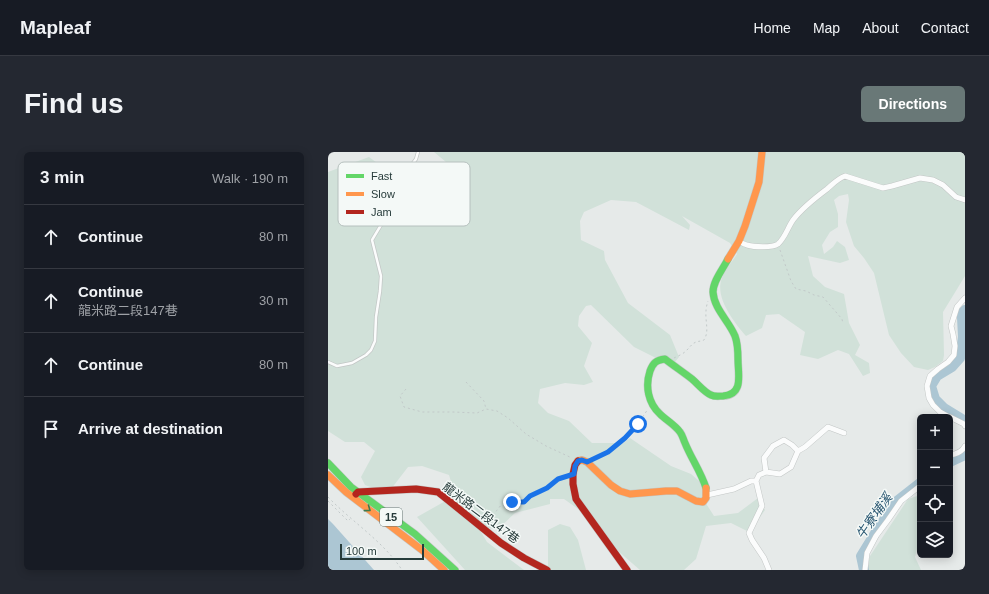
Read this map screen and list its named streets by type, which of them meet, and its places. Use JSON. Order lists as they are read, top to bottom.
{
  "streets": {
    "street": ["龍米路二段147巷", "15"]
  },
  "crossings": [
    ["龍米路二段147巷", "15"]
  ],
  "water": ["牛寮埔溪"],
  "legend": ["Fast", "Slow", "Jam"],
  "scale_bar": "100 m",
  "page": {
    "header": "Mapleaf",
    "nav": [
      "Home",
      "Map",
      "About",
      "Contact"
    ],
    "buttons": "Directions",
    "title": "Find us",
    "heading": ["3 min", "Walk · 190 m"],
    "list": [
      ["Continue", "80 m"],
      ["Continue", "龍米路二段147巷", "30 m"],
      ["Continue", "80 m"],
      "Arrive at destination"
    ],
    "map_buttons": ["+", "−"],
    "scale": "100 m"
  }
}
